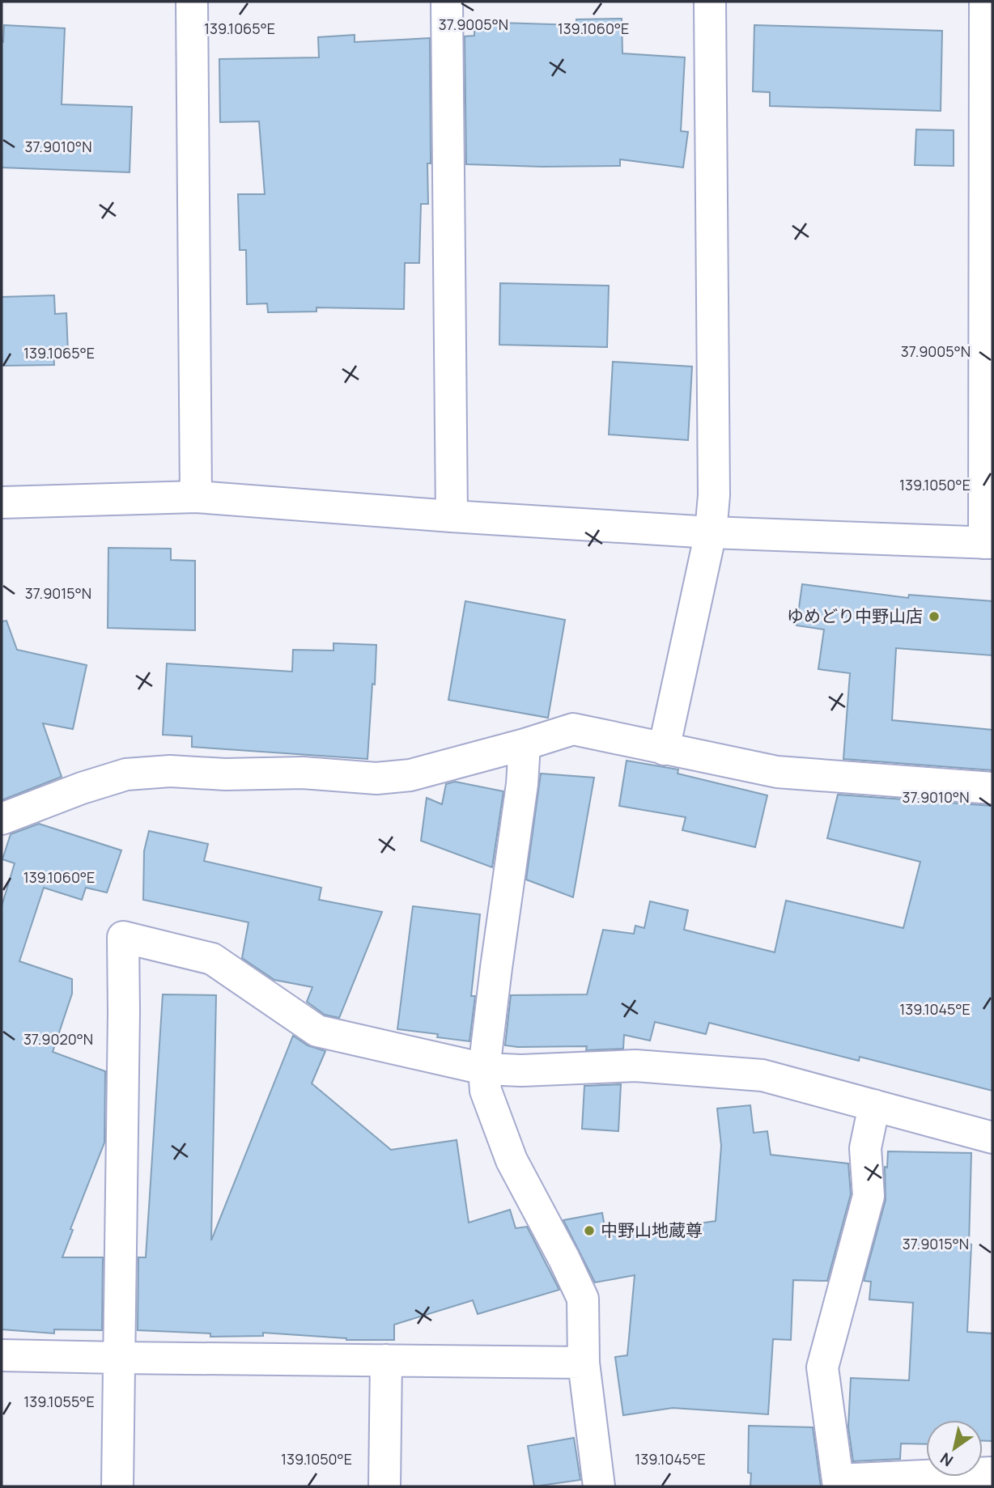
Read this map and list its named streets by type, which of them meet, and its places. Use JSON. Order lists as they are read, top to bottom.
{
  "places": ["ゆめどり中野山店", "中野山地蔵尊"],
  "north": "bottom left",
  "coordinates": [
    "37.9005°N",
    "139.1065°E",
    "139.1060°E",
    "37.9010°N",
    "139.1050°E",
    "37.9015°N",
    "139.1045°E",
    "37.9020°N",
    "139.1055°E"
  ]
}
